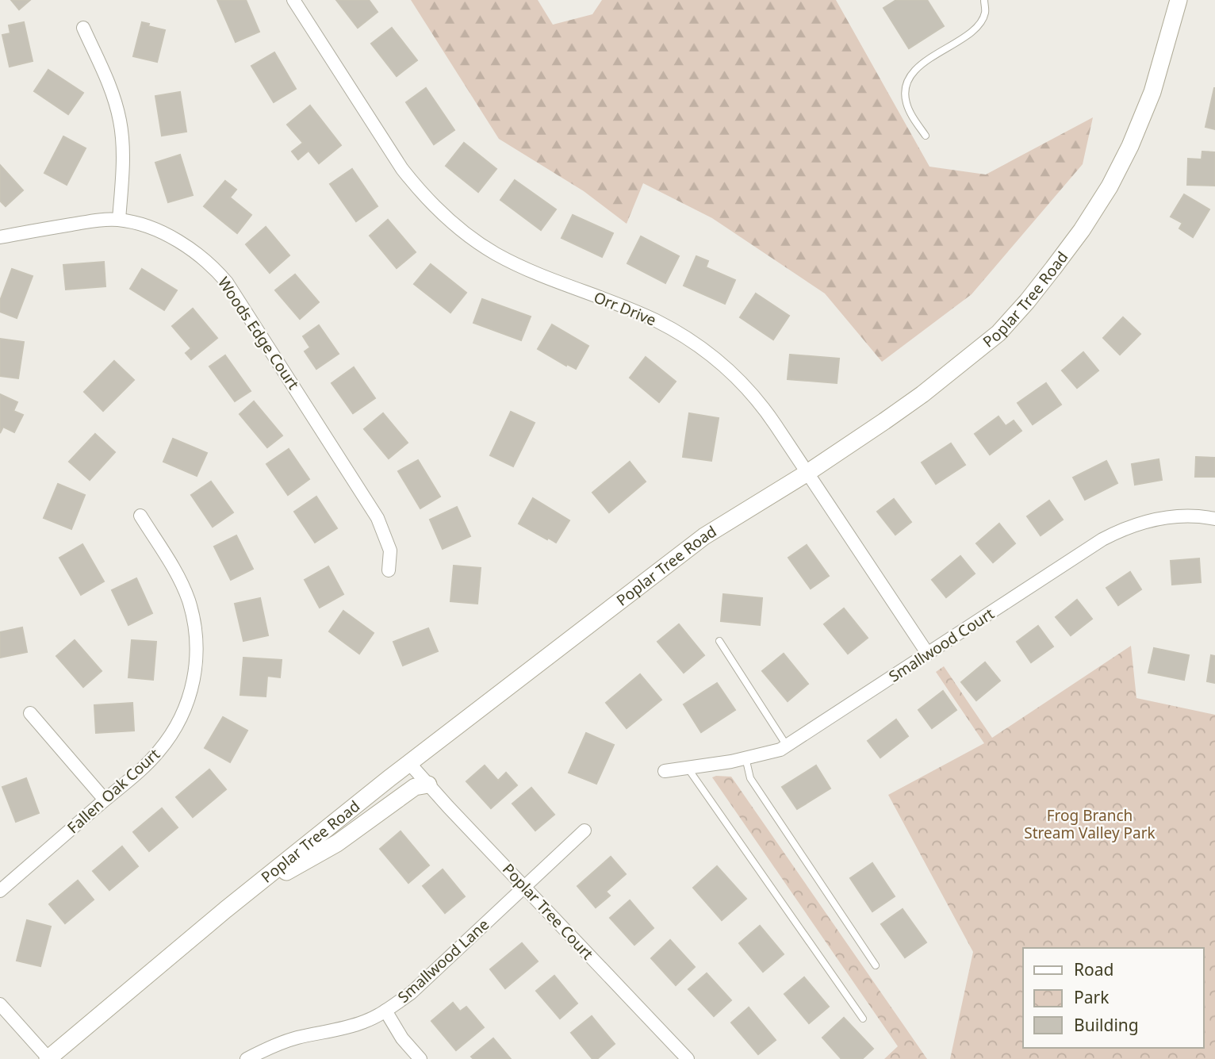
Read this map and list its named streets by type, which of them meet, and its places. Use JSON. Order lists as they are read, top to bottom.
{
  "streets": {
    "main road": ["Poplar Tree Road"],
    "street": [
      "Orr Drive",
      "Woods Edge Court",
      "Smallwood Court",
      "Fallen Oak Court",
      "Poplar Tree Court",
      "Smallwood Lane"
    ]
  },
  "crossings": [
    ["Poplar Tree Road", "Orr Drive"],
    ["Poplar Tree Road", "Poplar Tree Court"],
    ["Orr Drive", "Smallwood Court"],
    ["Poplar Tree Court", "Smallwood Lane"]
  ],
  "parks": ["Frog Branch Stream Valley Park"],
  "legend": ["Road", "Park", "Building"]
}
